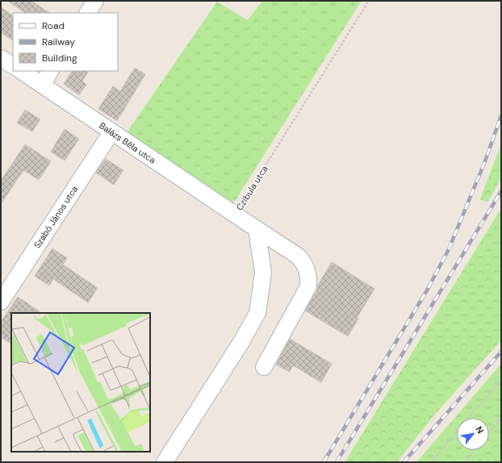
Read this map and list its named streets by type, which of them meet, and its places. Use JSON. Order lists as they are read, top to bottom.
{
  "streets": {
    "street": ["Balázs Béla utca", "Czibula utca", "Szabó János utca"]
  },
  "crossings": [
    ["Balázs Béla utca", "Czibula utca"],
    ["Balázs Béla utca", "Szabó János utca"]
  ],
  "legend": ["Road", "Railway", "Building"],
  "north": "top right"
}
